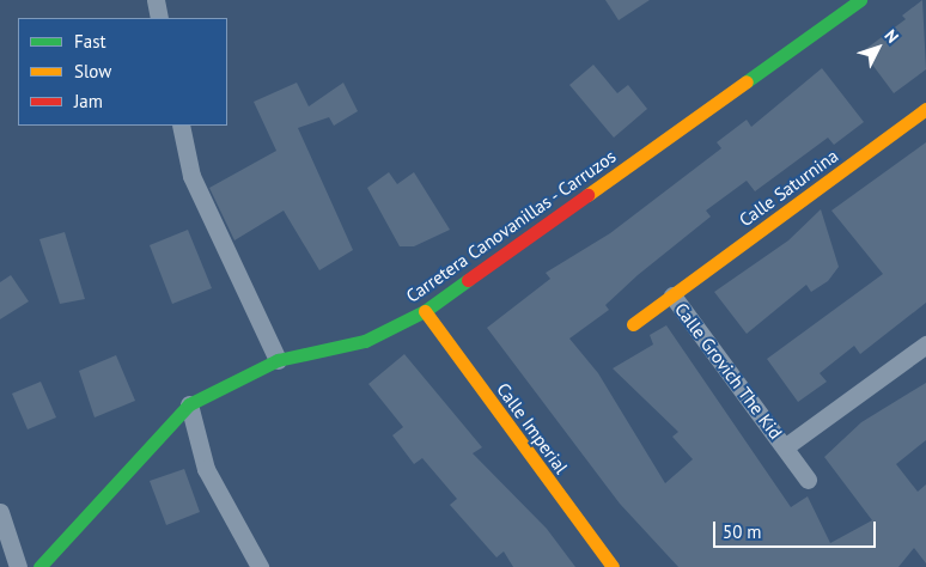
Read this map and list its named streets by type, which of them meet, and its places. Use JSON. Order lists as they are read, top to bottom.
{
  "streets": {
    "street": [
      "Calle Saturnina",
      "Carretera Canovanillas - Carruzos",
      "Calle Grovich The Kid",
      "Calle Imperial"
    ]
  },
  "crossings": [
    ["Calle Saturnina", "Calle Grovich The Kid"],
    ["Carretera Canovanillas - Carruzos", "Calle Imperial"]
  ],
  "legend": ["Fast", "Slow", "Jam"],
  "scale_bar": "50 m",
  "north": "top right"
}
